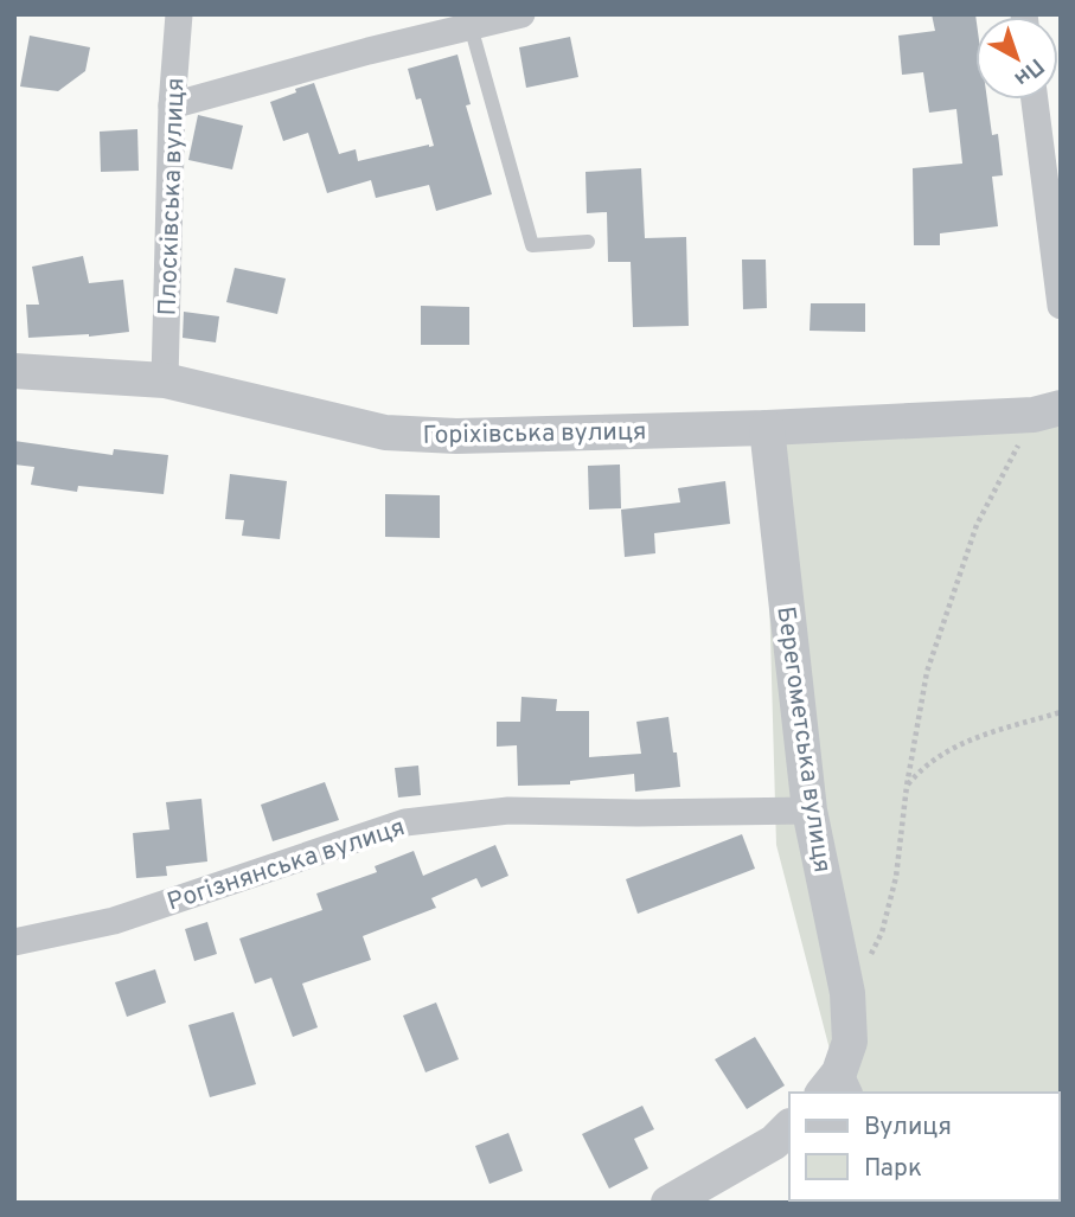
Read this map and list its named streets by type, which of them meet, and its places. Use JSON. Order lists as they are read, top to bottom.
{
  "streets": {
    "street": [
      "Плосківська вулиця",
      "Горіхівська вулиця",
      "Берегометська вулиця",
      "Рогізнянська вулиця"
    ]
  },
  "crossings": [
    ["Плосківська вулиця", "Горіхівська вулиця"],
    ["Горіхівська вулиця", "Берегометська вулиця"],
    ["Берегометська вулиця", "Рогізнянська вулиця"]
  ],
  "legend": ["Вулиця", "Парк"],
  "north": "bottom right"
}
